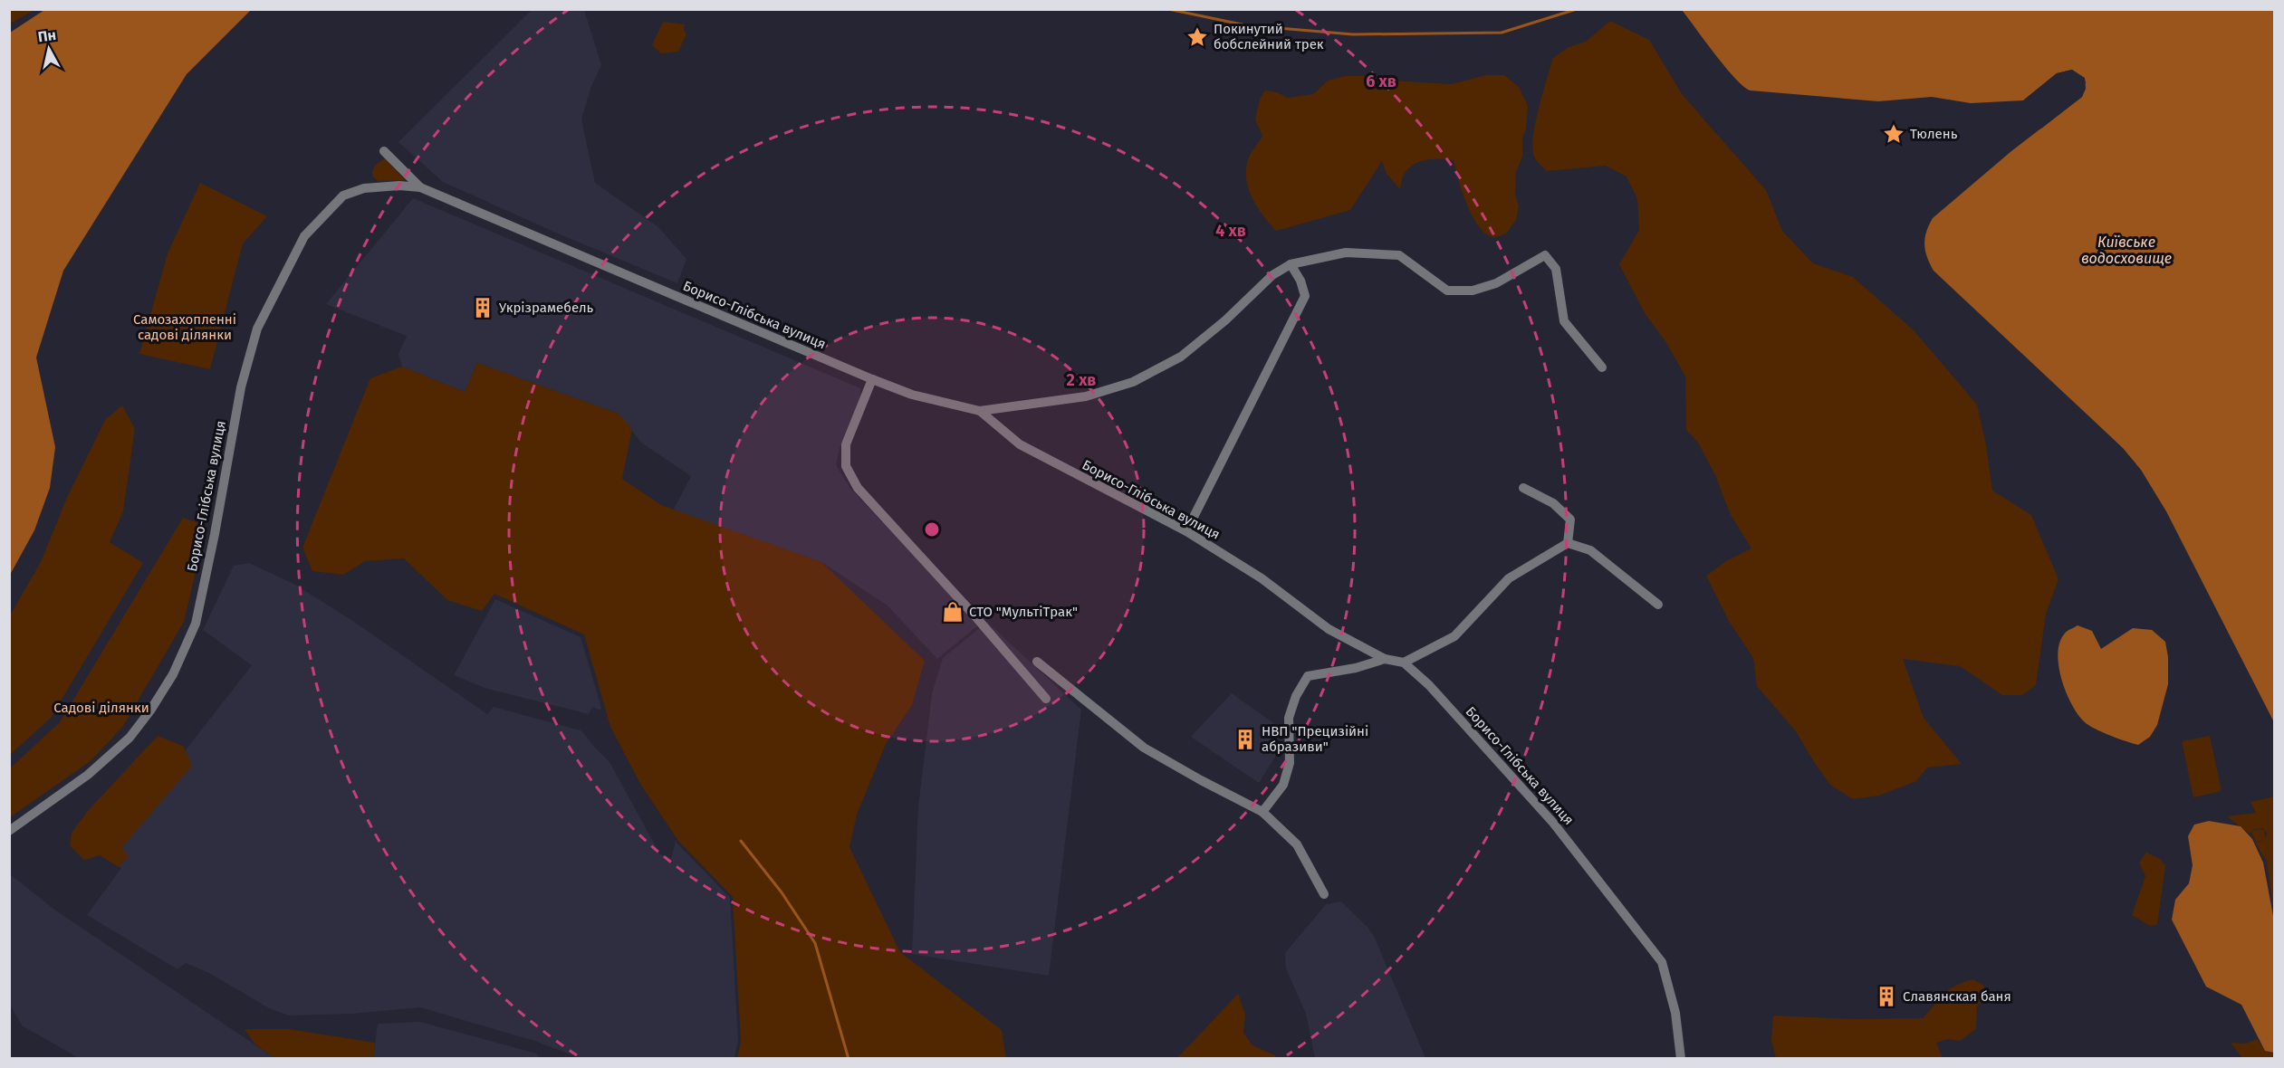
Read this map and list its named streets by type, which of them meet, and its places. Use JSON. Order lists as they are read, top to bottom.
{
  "streets": {
    "street": ["Борисо-Глібська вулиця"]
  },
  "water": ["Київське водосховище"],
  "parks": ["Самозахопленні садові ділянки", "Садові ділянки"],
  "places": {
    "place": ["Покинутий бобслейний трек", "Тюлень"],
    "building": ["Укрізрамебель", "НВП \"Прецизійні абразиви\"", "Славянская баня"],
    "shop": ["СТО \"МультіТрак\""]
  },
  "north": "top",
  "rings": ["6 хв", "4 хв", "2 хв"]
}
